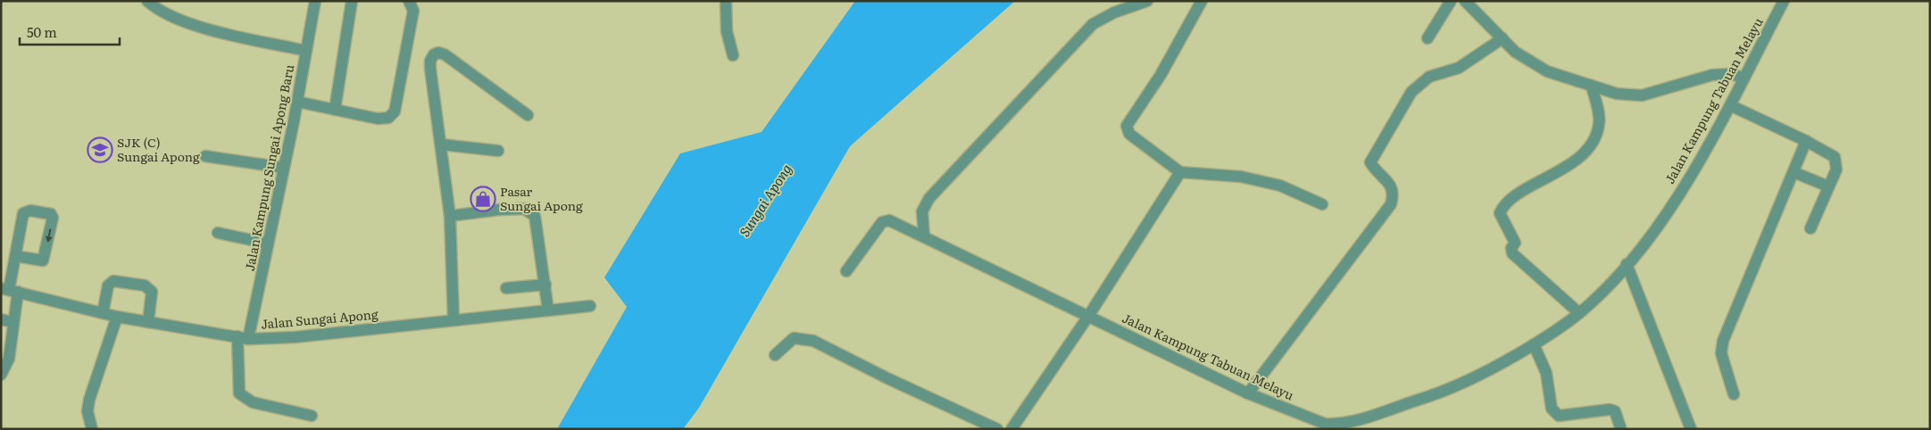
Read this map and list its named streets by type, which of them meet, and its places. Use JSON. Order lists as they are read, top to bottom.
{
  "streets": {
    "street": ["Jalan Kampung Tabuan Melayu", "Jalan Kampung Sungai Apong Baru", "Jalan Sungai Apong"]
  },
  "crossings": [
    ["Jalan Kampung Sungai Apong Baru", "Jalan Sungai Apong"]
  ],
  "water": ["Sungai Apong"],
  "places": {
    "school or university": ["SJK (C) Sungai Apong"],
    "shop": ["Pasar Sungai Apong"]
  },
  "scale_bar": "50 m"
}
